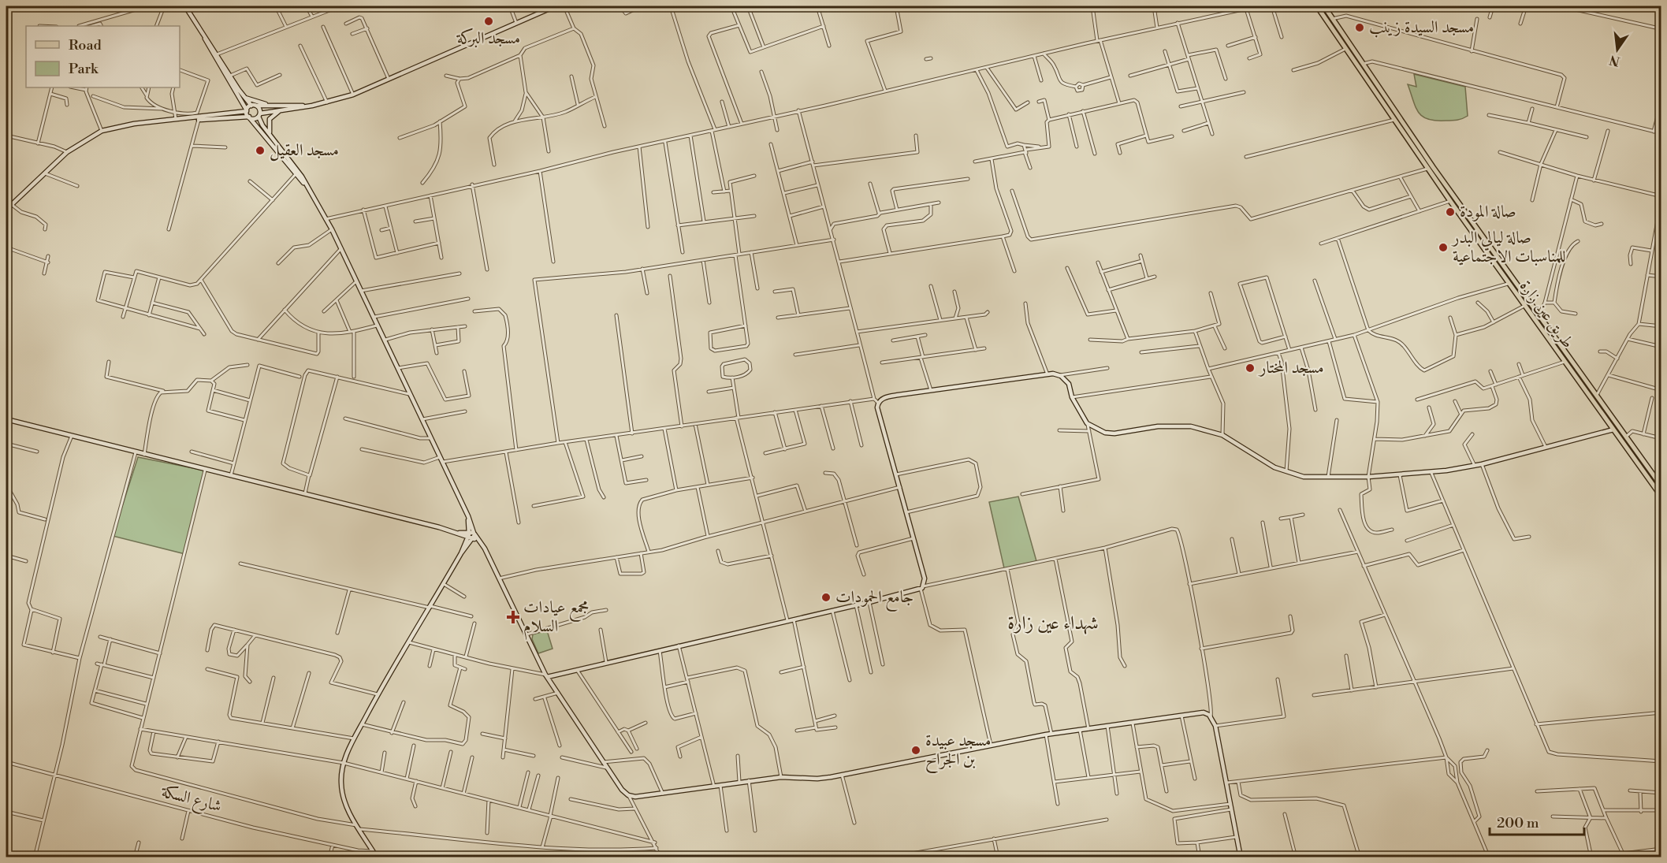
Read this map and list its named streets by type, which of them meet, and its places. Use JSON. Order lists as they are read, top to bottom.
{
  "streets": {
    "main road": ["طريق عين زارة"],
    "street": ["شارع السكة"]
  },
  "districts": ["شهداء عين زارة"],
  "places": {
    "other": [
      "مسجد البركة",
      "مسجد السيدة زينب",
      "مسجد العقيل",
      "صالة المودة",
      "صالة ليالي البدر للمناسبات الاجتماعية",
      "مسجد المختار",
      "جامع الحمودات",
      "مسجد عبيدة بن الجراح"
    ],
    "health": ["مجمع عيادات السلام"]
  },
  "legend": ["Road", "Park"],
  "scale_bar": "200 m",
  "north": "bottom"
}
